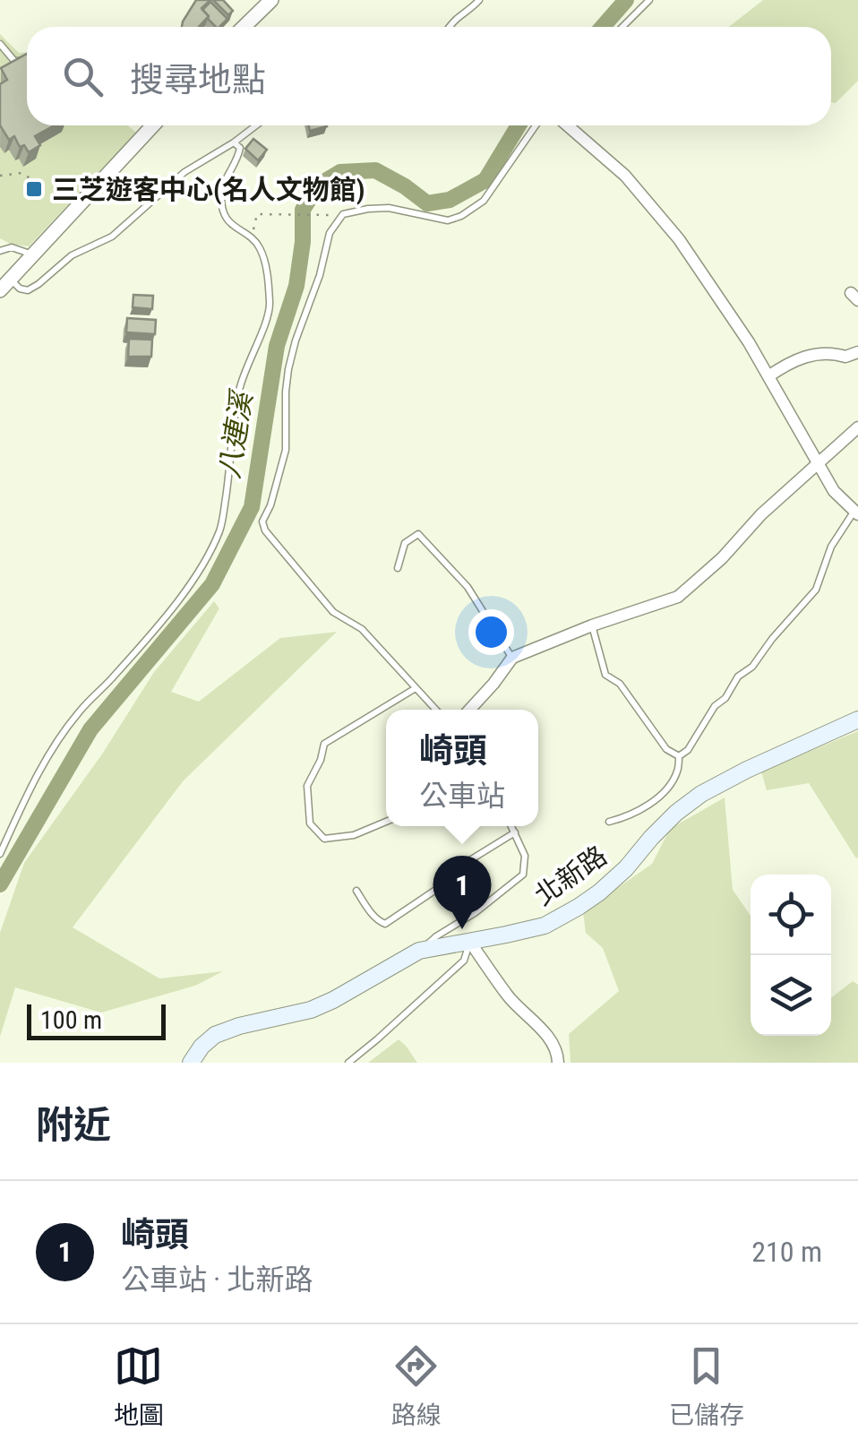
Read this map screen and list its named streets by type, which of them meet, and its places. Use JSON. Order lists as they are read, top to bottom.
{
  "streets": {
    "main road": ["北新路"]
  },
  "water": ["八連溪"],
  "places": {
    "transit": ["三芝遊客中心(名人文物館)"]
  },
  "scale_bar": "100 m",
  "page": {
    "search": "搜尋地點",
    "popup": ["崎頭", "公車站"],
    "pins": "1",
    "scale": "100 m",
    "heading": "附近",
    "list": [
      {
        "mark": "1",
        "name": "崎頭",
        "note": "公車站 · 北新路",
        "value": "210 m"
      }
    ],
    "nav": ["地圖", "路線", "已儲存"]
  }
}
